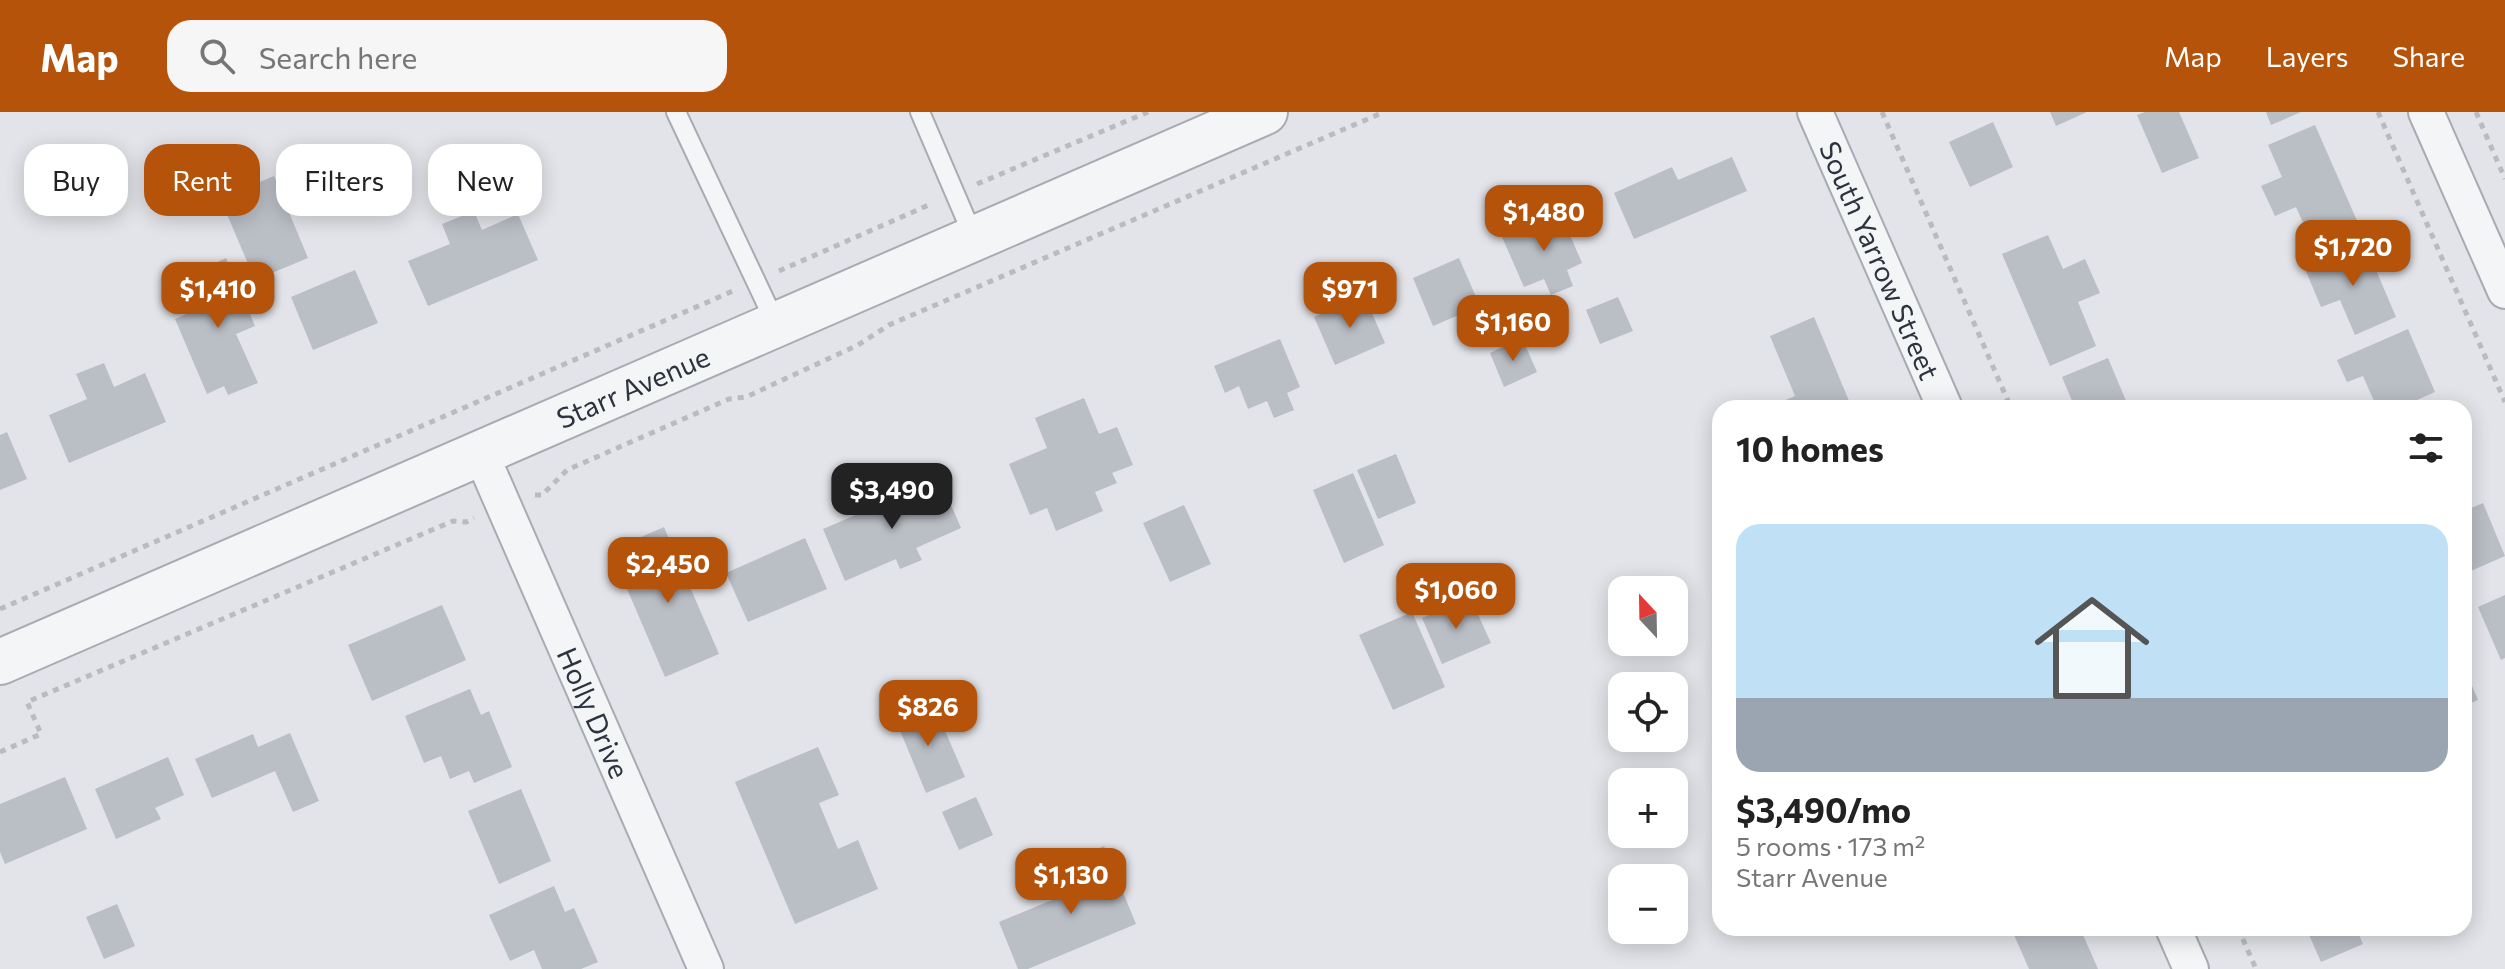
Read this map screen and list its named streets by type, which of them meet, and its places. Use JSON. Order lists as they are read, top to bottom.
{
  "streets": {
    "street": ["South Yarrow Street", "Starr Avenue", "Holly Drive"]
  },
  "crossings": [
    ["Starr Avenue", "Holly Drive"]
  ],
  "north": "top",
  "page": {
    "header": "Map",
    "search": "Search here",
    "nav": ["Map", "Layers", "Share"],
    "chip": [
      "Buy",
      "Rent",
      "Filters",
      "New"
    ],
    "price": [
      "$1,480",
      "$1,720",
      "$1,410",
      "$971",
      "$1,160",
      "$3,490",
      "$2,450",
      "$1,060",
      "$826",
      "$1,130"
    ],
    "heading": "10 homes",
    "list": [
      {
        "name": "$3,490/mo",
        "note": "5 rooms · 173 m² · Starr Avenue"
      }
    ],
    "map_buttons": ["+", "−"]
  }
}
